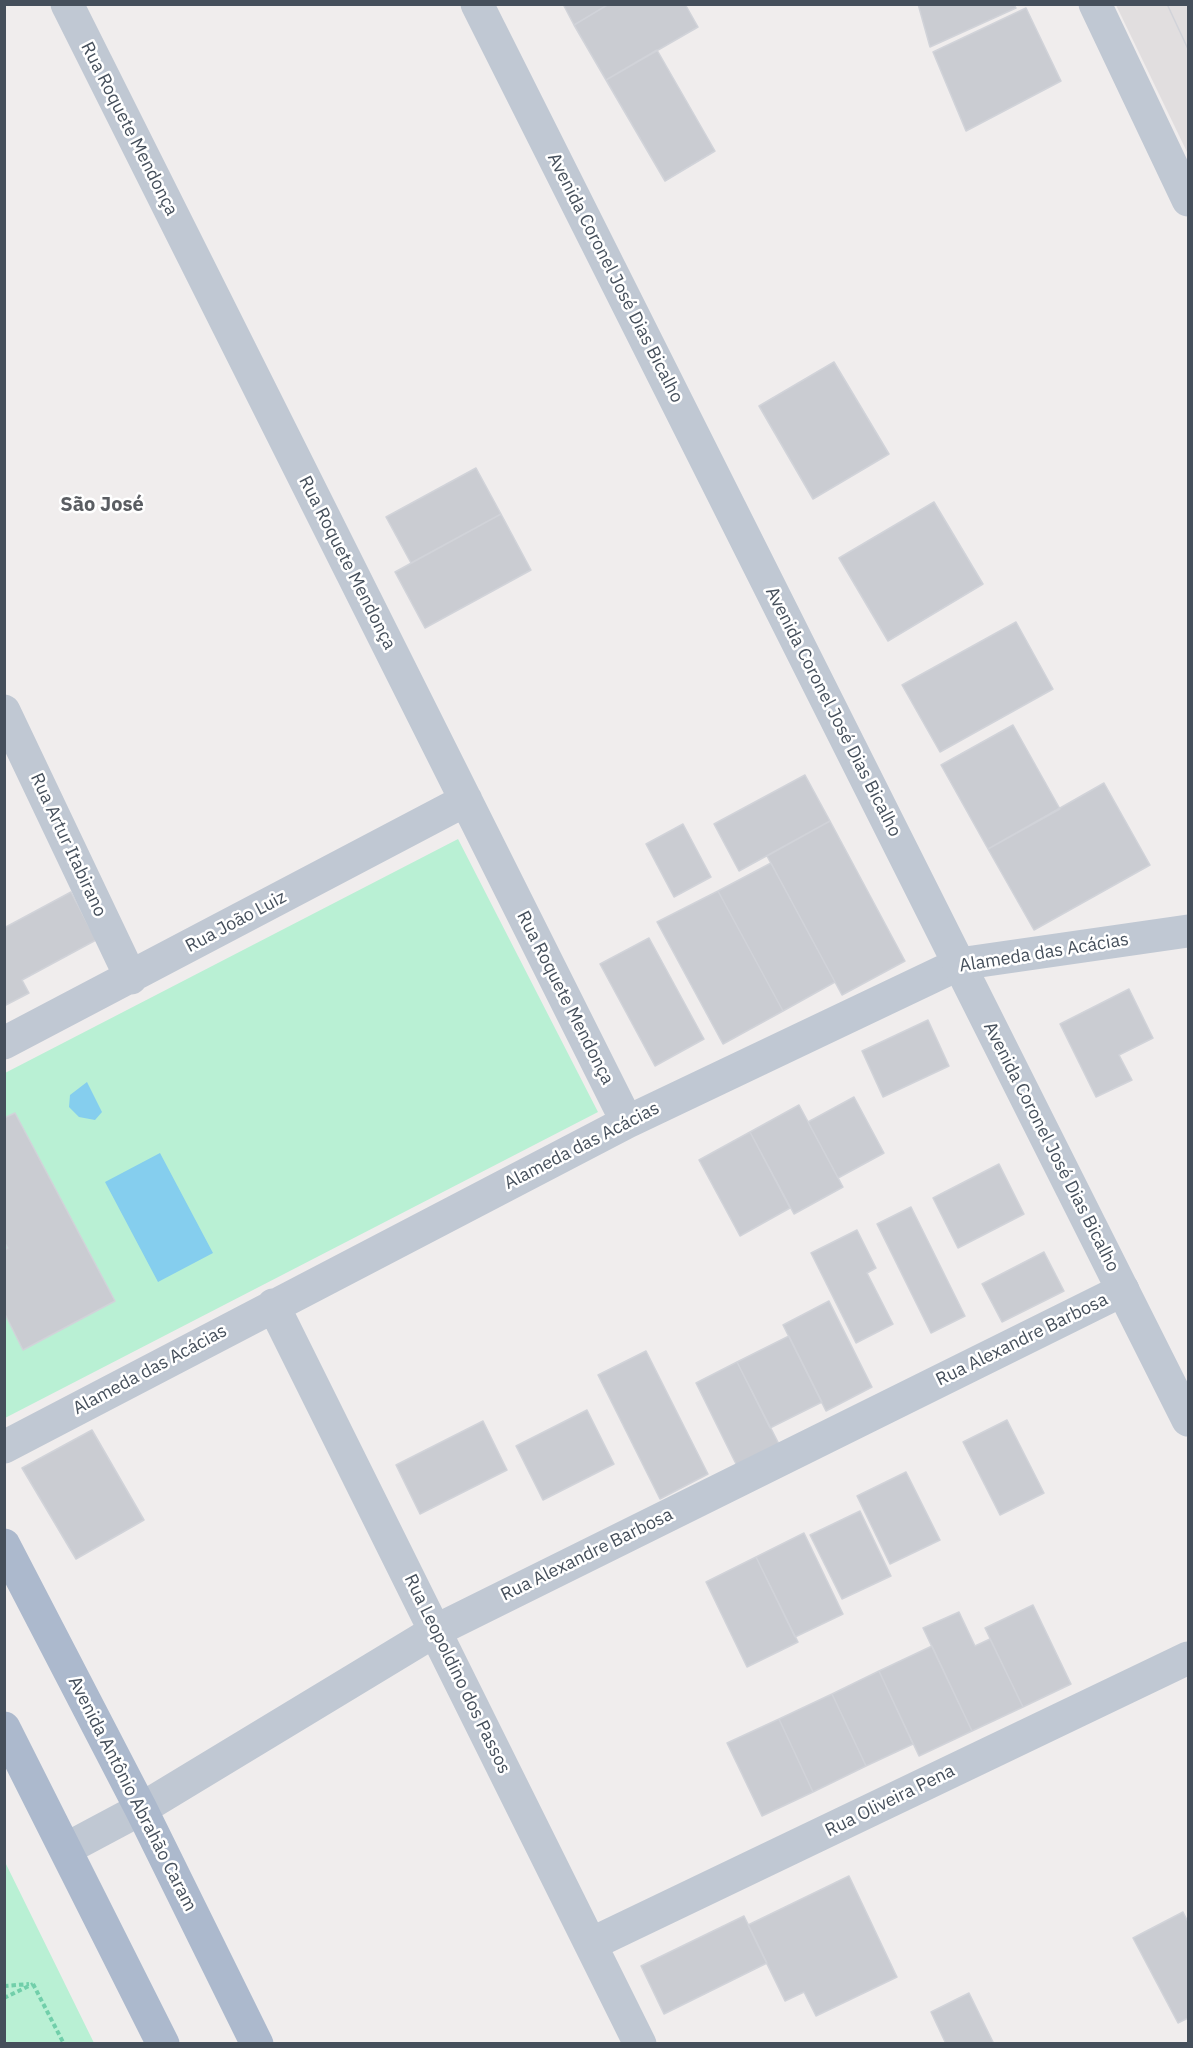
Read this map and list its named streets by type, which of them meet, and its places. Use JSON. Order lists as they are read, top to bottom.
{
  "streets": {
    "main road": ["Avenida Antônio Abrahão Caram"],
    "street": [
      "Rua Roquete Mendonça",
      "Avenida Coronel José Dias Bicalho",
      "Rua Artur Itabirano",
      "Rua João Luiz",
      "Alameda das Acácias",
      "Rua Alexandre Barbosa",
      "Rua Leopoldino dos Passos",
      "Rua Oliveira Pena"
    ]
  },
  "crossings": [
    ["Rua Roquete Mendonça", "Rua João Luiz"],
    ["Rua Roquete Mendonça", "Alameda das Acácias"],
    ["Avenida Coronel José Dias Bicalho", "Alameda das Acácias"],
    ["Avenida Coronel José Dias Bicalho", "Rua Alexandre Barbosa"],
    ["Rua Artur Itabirano", "Rua João Luiz"],
    ["Alameda das Acácias", "Rua Leopoldino dos Passos"],
    ["Rua Alexandre Barbosa", "Rua Leopoldino dos Passos"],
    ["Rua Alexandre Barbosa", "Avenida Antônio Abrahão Caram"],
    ["Rua Leopoldino dos Passos", "Rua Oliveira Pena"]
  ],
  "districts": ["São José"]
}
